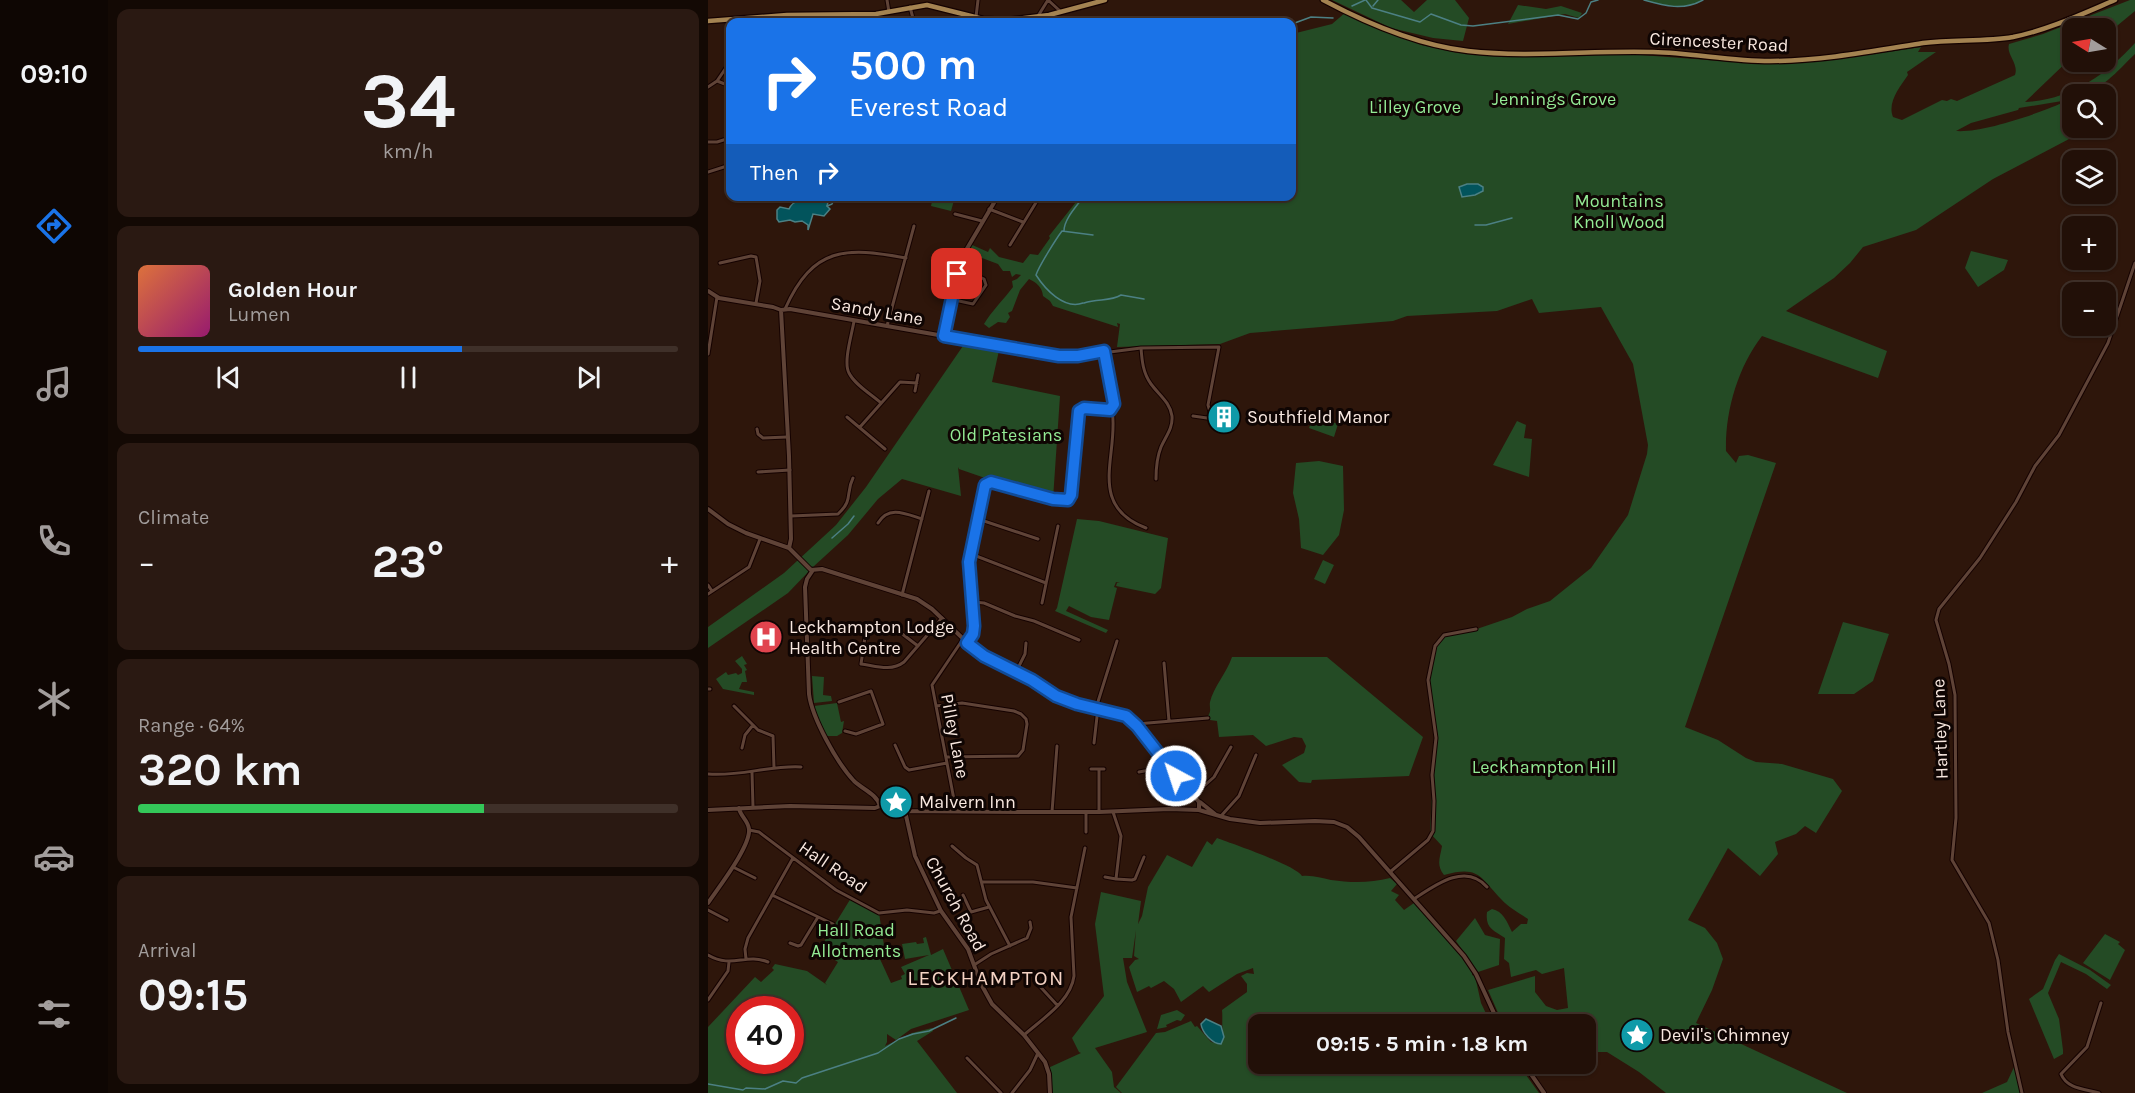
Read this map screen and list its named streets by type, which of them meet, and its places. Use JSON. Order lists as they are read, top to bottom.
{
  "streets": {
    "main road": ["Cirencester Road"],
    "street": [
      "Sandy Lane",
      "Hartley Lane",
      "Pilley Lane",
      "Hall Road",
      "Church Road"
    ]
  },
  "crossings": [
    ["Hall Road", "Church Road"]
  ],
  "districts": ["LECKHAMPTON"],
  "parks": [
    "Jennings Grove",
    "Lilley Grove",
    "Mountains Knoll Wood",
    "Old Patesians",
    "Leckhampton Hill",
    "Hall Road Allotments"
  ],
  "places": {
    "building": ["Southfield Manor"],
    "hospital": ["Leckhampton Lodge Health Centre"],
    "place": ["Malvern Inn", "Devil's Chimney"]
  },
  "north": "left",
  "page": {
    "tabs": "09:10",
    "tile": [
      ["34", "km/h"],
      "Climate",
      ["Range · 64%", "320 km"],
      ["Arrival", "09:15"]
    ],
    "map_buttons": ["+", "−"],
    "turn": ["500 m", "Everest Road"],
    "then": "Then",
    "song": ["Golden Hour", "Lumen"],
    "heat": ["−", "23°", "+"],
    "limit": "40",
    "trip": "09:15 · 5 min · 1.8 km"
  }
}
